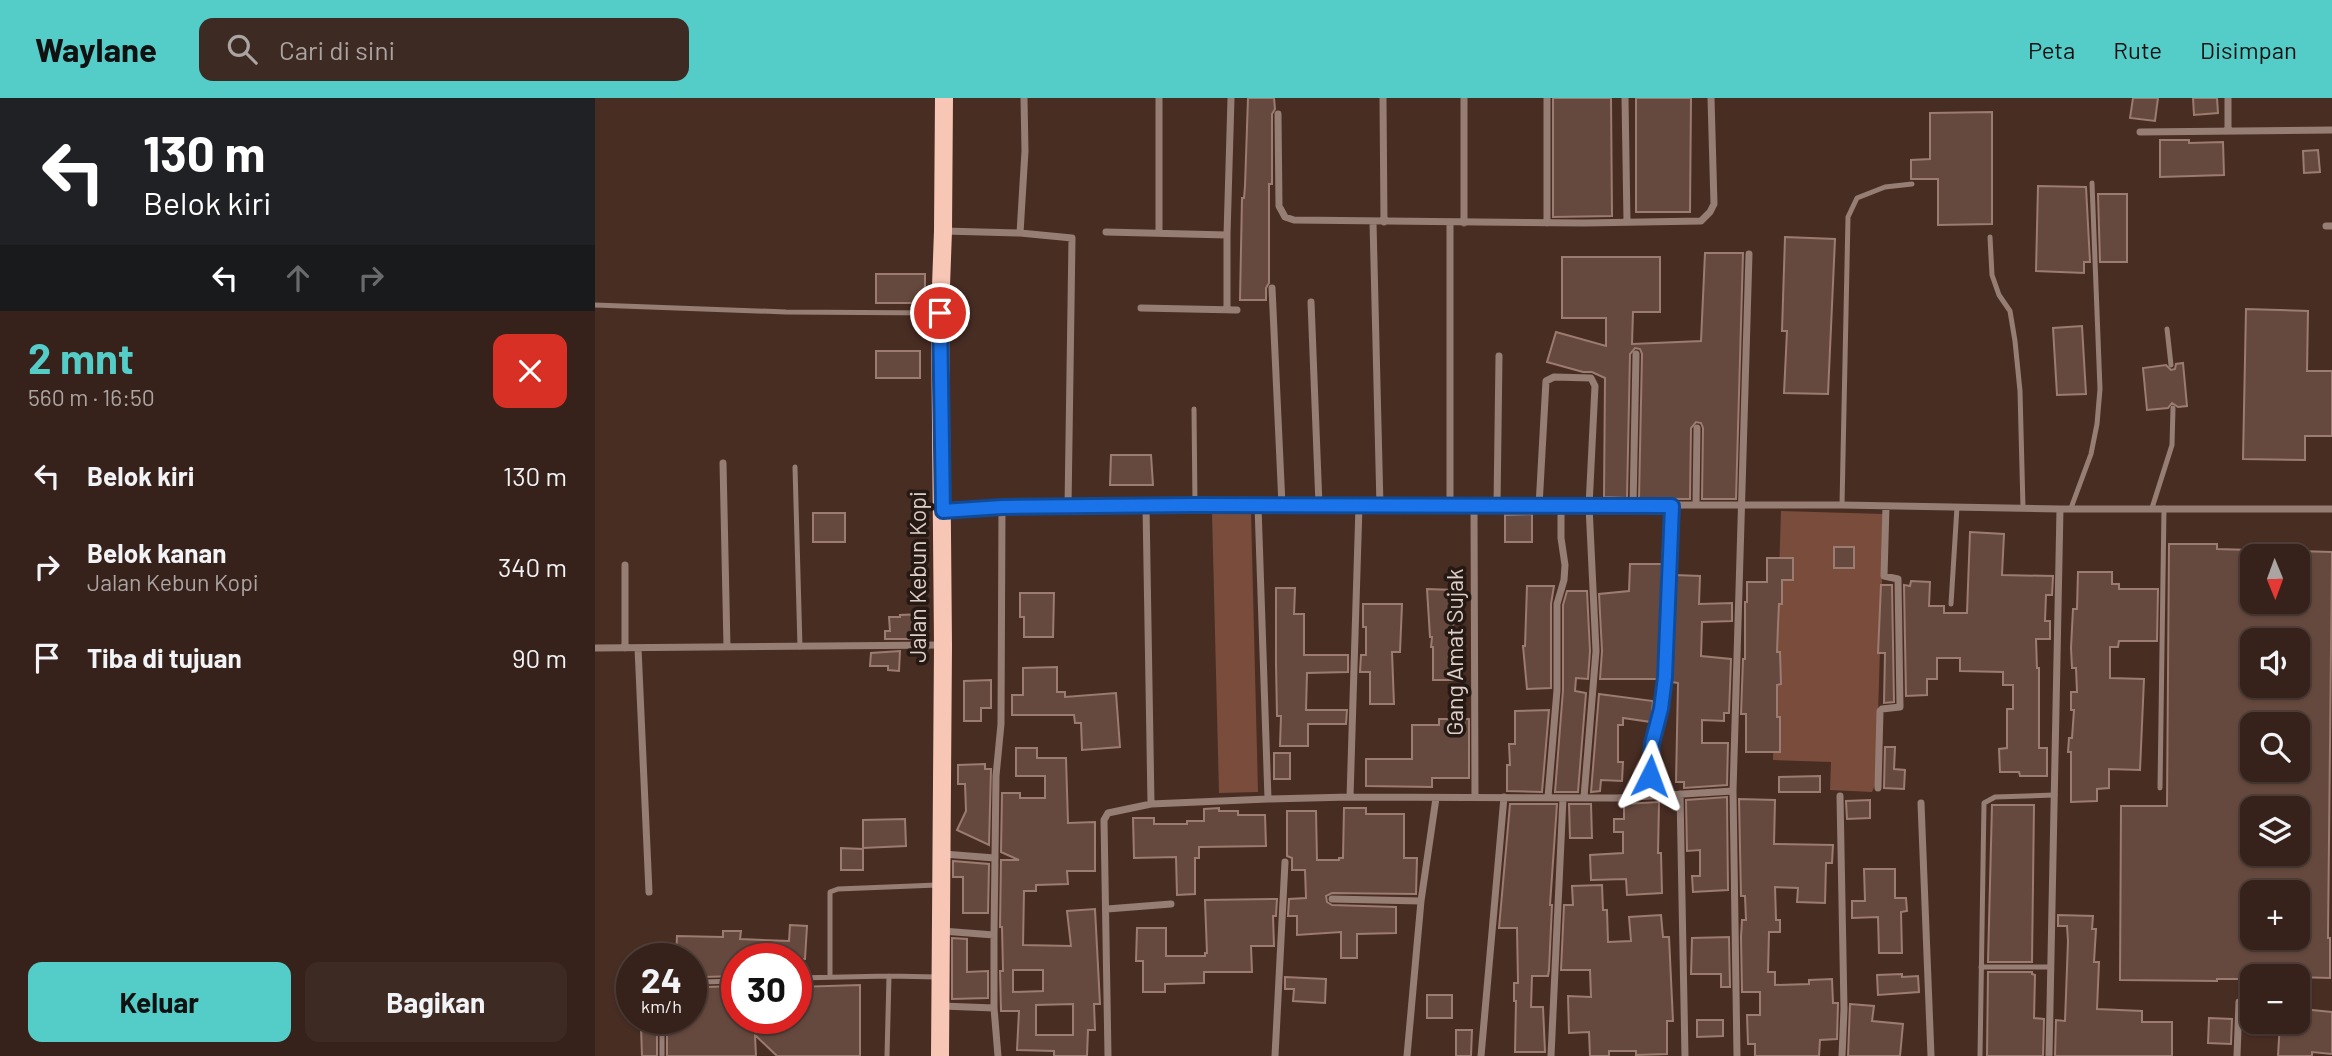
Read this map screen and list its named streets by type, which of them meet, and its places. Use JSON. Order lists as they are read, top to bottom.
{
  "streets": {
    "main road": ["Jalan Kebun Kopi"],
    "street": ["Gang Amat Sujak"]
  },
  "north": "bottom",
  "page": {
    "header": "Waylane",
    "search": "Cari di sini",
    "nav": ["Peta", "Rute", "Disimpan"],
    "turn": ["130 m", "Belok kiri"],
    "heading": ["2 mnt", "560 m · 16:50"],
    "list": [
      {
        "name": "Belok kiri",
        "value": "130 m"
      },
      {
        "name": "Belok kanan",
        "note": "Jalan Kebun Kopi",
        "value": "340 m"
      },
      {
        "name": "Tiba di tujuan",
        "value": "90 m"
      }
    ],
    "map_buttons": ["+", "−"],
    "speed": "24 km/h",
    "limit": "30",
    "buttons": ["Keluar", "Bagikan"]
  }
}
